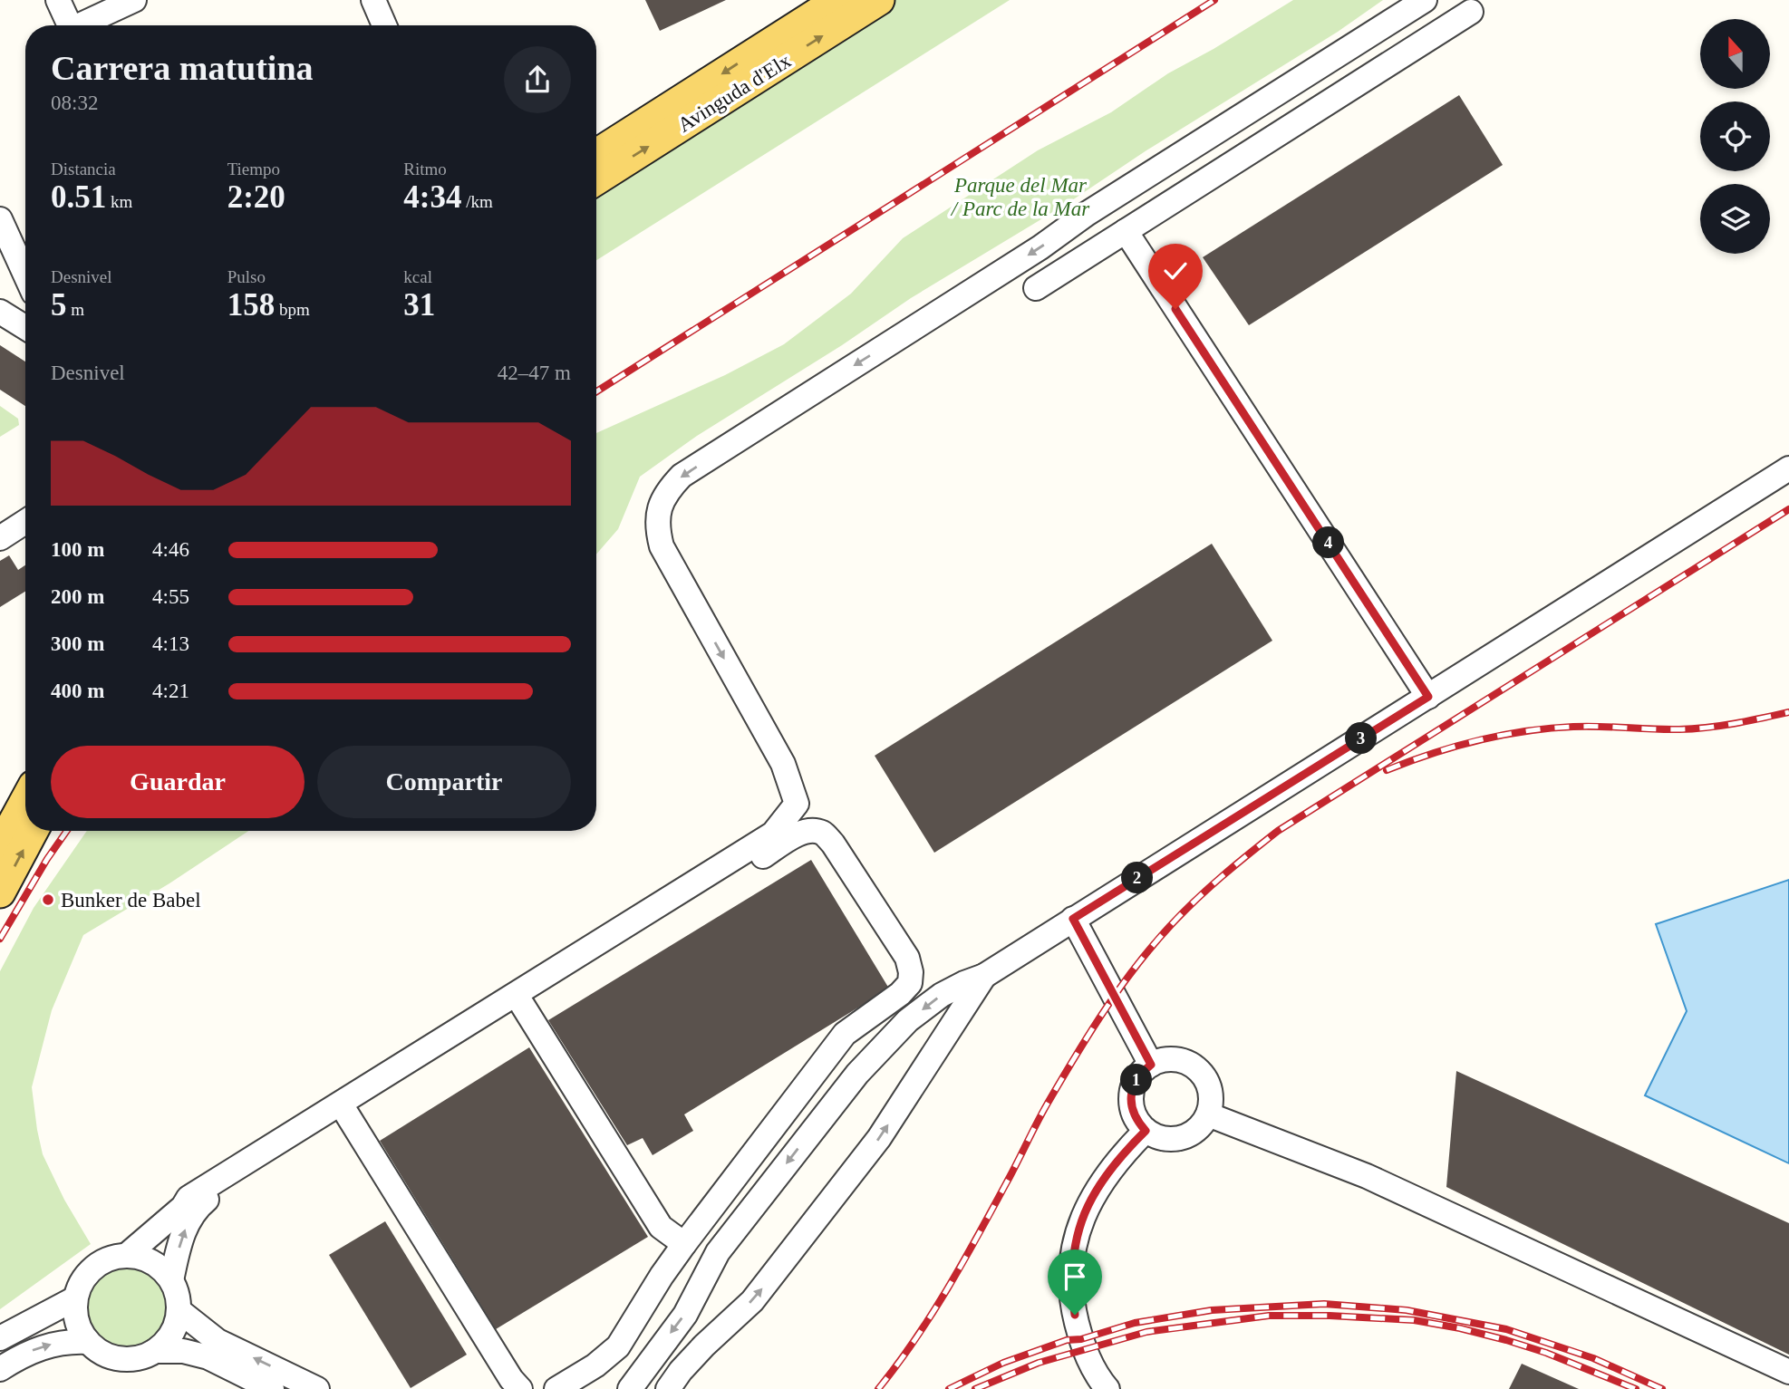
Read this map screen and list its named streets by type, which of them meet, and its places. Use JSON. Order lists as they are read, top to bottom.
{
  "streets": {
    "main road": ["Avinguda d'Elx"]
  },
  "parks": ["Parque del Mar / Parc de la Mar"],
  "places": ["Bunker de Babel"],
  "north": "top",
  "page": {
    "heading": ["Carrera matutina", "08:32"],
    "stats": [
      ["Distancia", "0.51 km"],
      ["Tiempo", "2:20"],
      ["Ritmo", "4:34 /km"],
      ["Desnivel", "5 m"],
      ["Pulso", "158 bpm"],
      ["kcal", "31"]
    ],
    "chart": ["Desnivel", "42–47 m"],
    "pins": [
      "4",
      "3",
      "2",
      "1"
    ],
    "list": [
      {
        "name": "100 m",
        "note": "4:46"
      },
      {
        "name": "200 m",
        "note": "4:55"
      },
      {
        "name": "300 m",
        "note": "4:13"
      },
      {
        "name": "400 m",
        "note": "4:21"
      }
    ],
    "buttons": ["Guardar", "Compartir"]
  }
}
